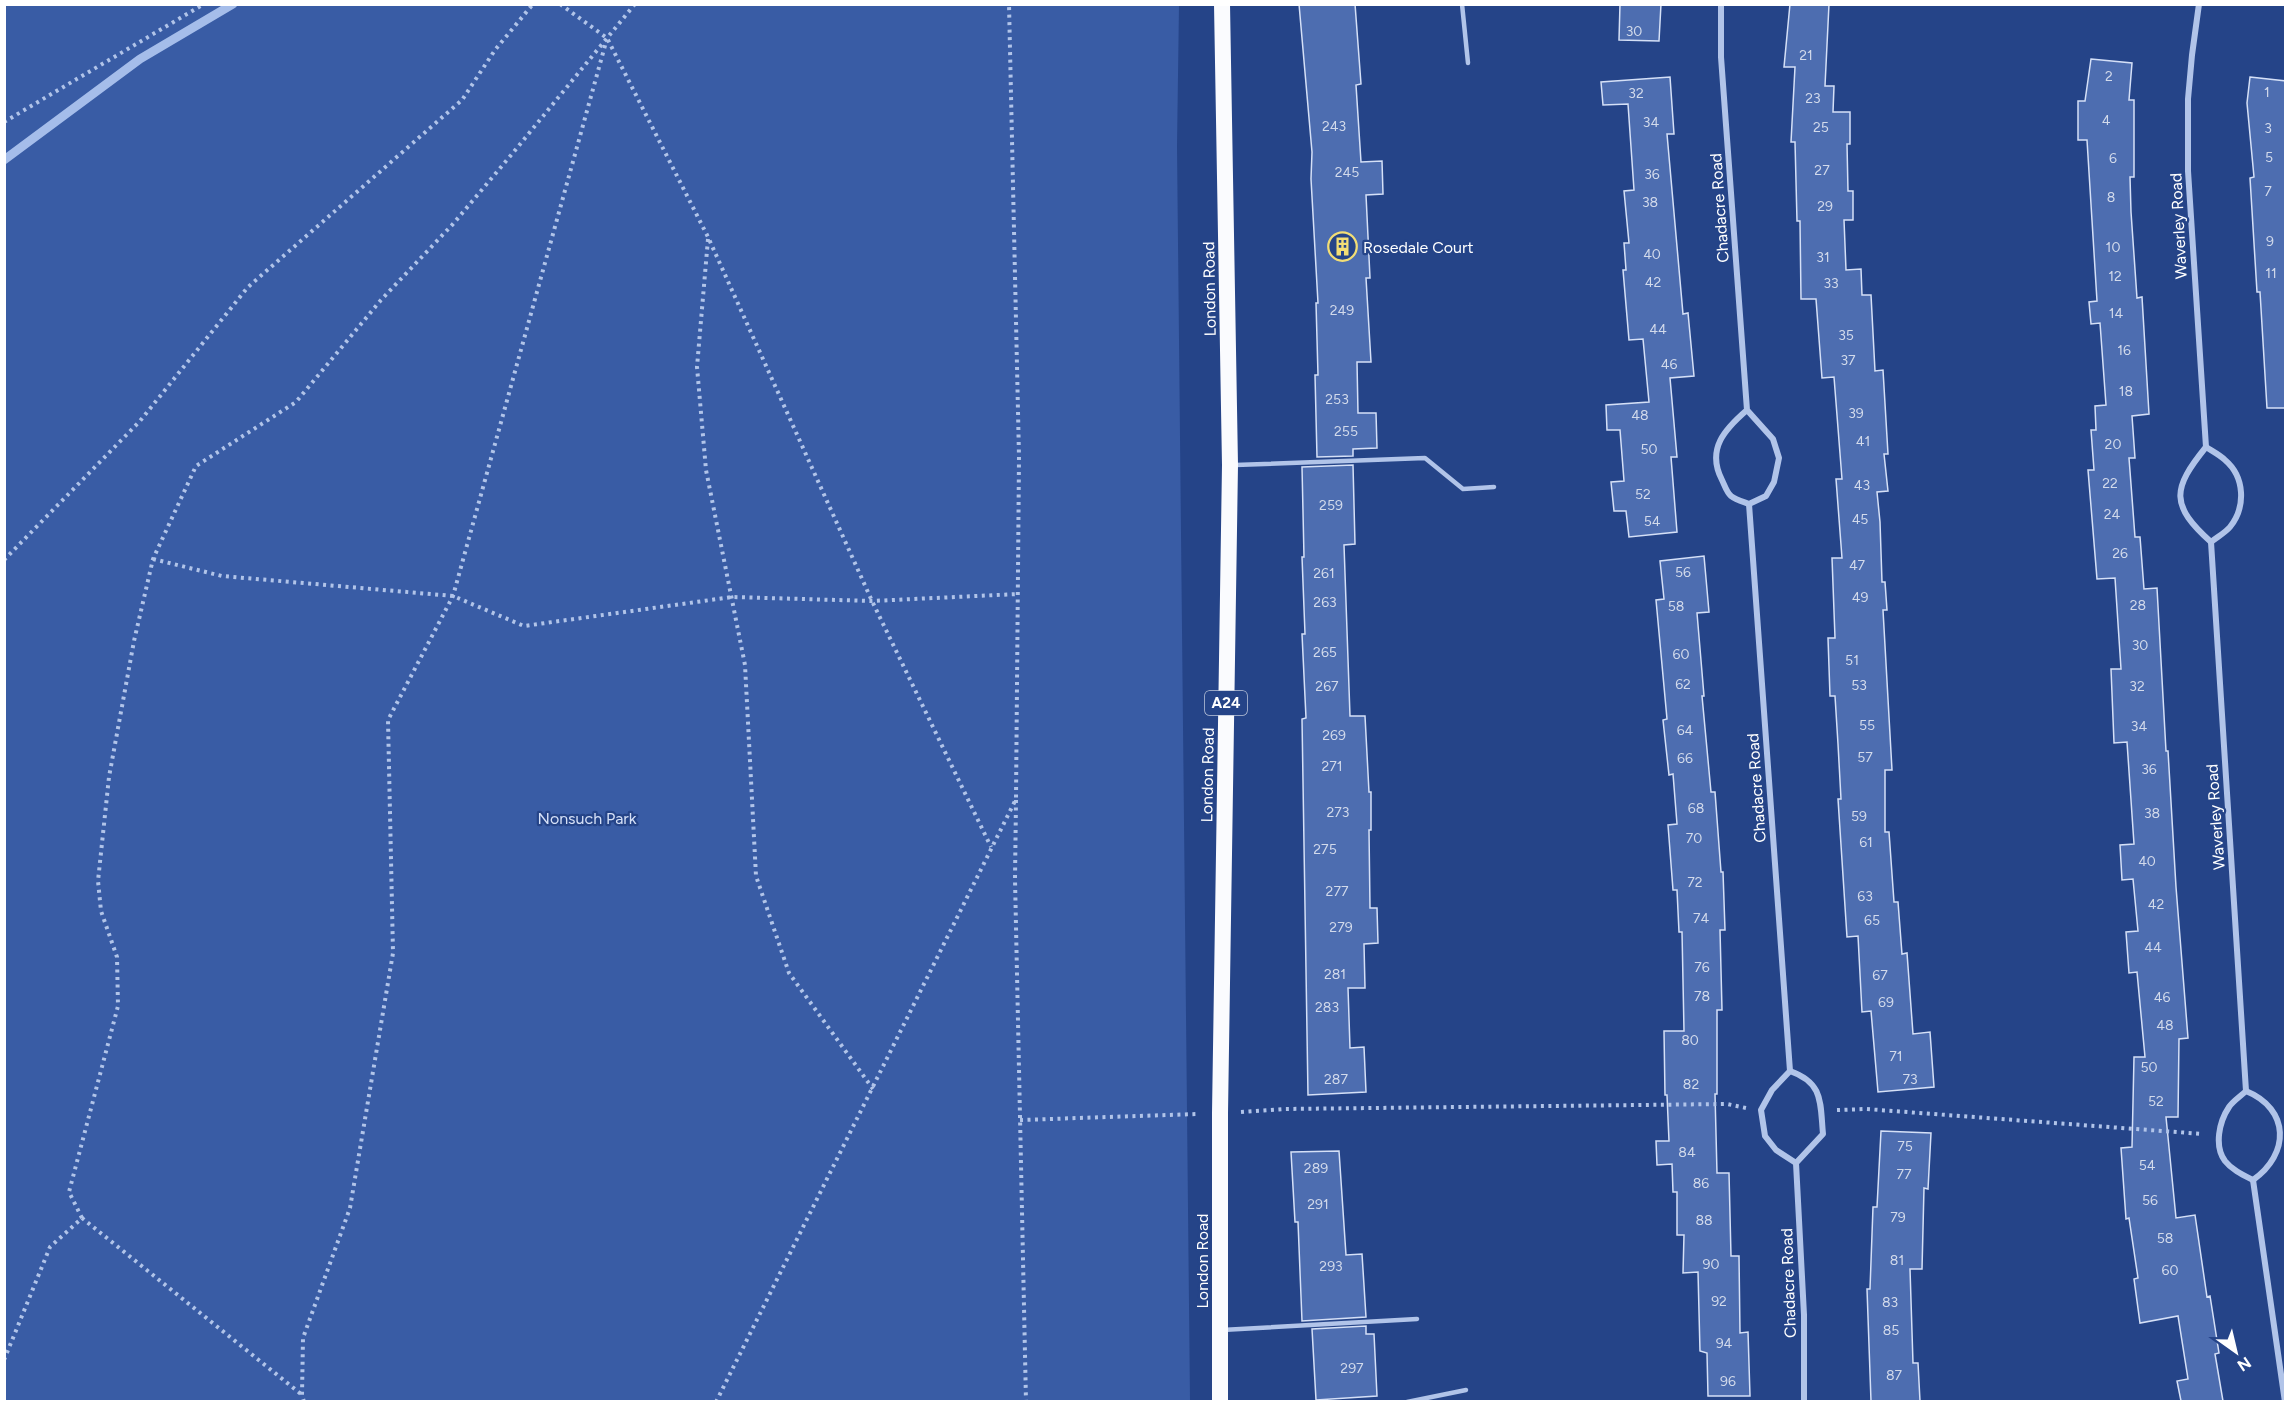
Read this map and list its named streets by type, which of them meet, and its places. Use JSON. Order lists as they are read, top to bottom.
{
  "streets": {
    "highway": ["London Road", "A24"],
    "street": ["Chadacre Road", "Waverley Road"]
  },
  "parks": ["Nonsuch Park"],
  "places": {
    "building": ["Rosedale Court"]
  },
  "house_numbers": [
    "30",
    "21",
    "2",
    "1",
    "32",
    "23",
    "4",
    "34",
    "243",
    "25",
    "3",
    "5",
    "6",
    "27",
    "245",
    "36",
    "7",
    "8",
    "38",
    "29",
    "9",
    "10",
    "40",
    "31",
    "11",
    "12",
    "42",
    "33",
    "249",
    "14",
    "44",
    "35",
    "16",
    "37",
    "46",
    "18",
    "253",
    "39",
    "48",
    "255",
    "41",
    "20",
    "50",
    "22",
    "43",
    "52",
    "259",
    "24",
    "45",
    "54",
    "26",
    "47",
    "56",
    "261",
    "49",
    "263",
    "28",
    "58",
    "30",
    "265",
    "60",
    "51",
    "62",
    "53",
    "267",
    "32",
    "55",
    "34",
    "64",
    "269",
    "57",
    "66",
    "271",
    "36",
    "68",
    "273",
    "38",
    "59",
    "70",
    "61",
    "275",
    "40",
    "72",
    "277",
    "63",
    "42",
    "74",
    "65",
    "279",
    "44",
    "76",
    "281",
    "67",
    "78",
    "46",
    "69",
    "283",
    "48",
    "80",
    "71",
    "50",
    "287",
    "73",
    "82",
    "52",
    "75",
    "84",
    "54",
    "289",
    "77",
    "86",
    "56",
    "291",
    "79",
    "88",
    "58",
    "81",
    "90",
    "293",
    "60",
    "92",
    "83",
    "85",
    "94",
    "297",
    "87",
    "96"
  ],
  "north": "bottom right"
}
